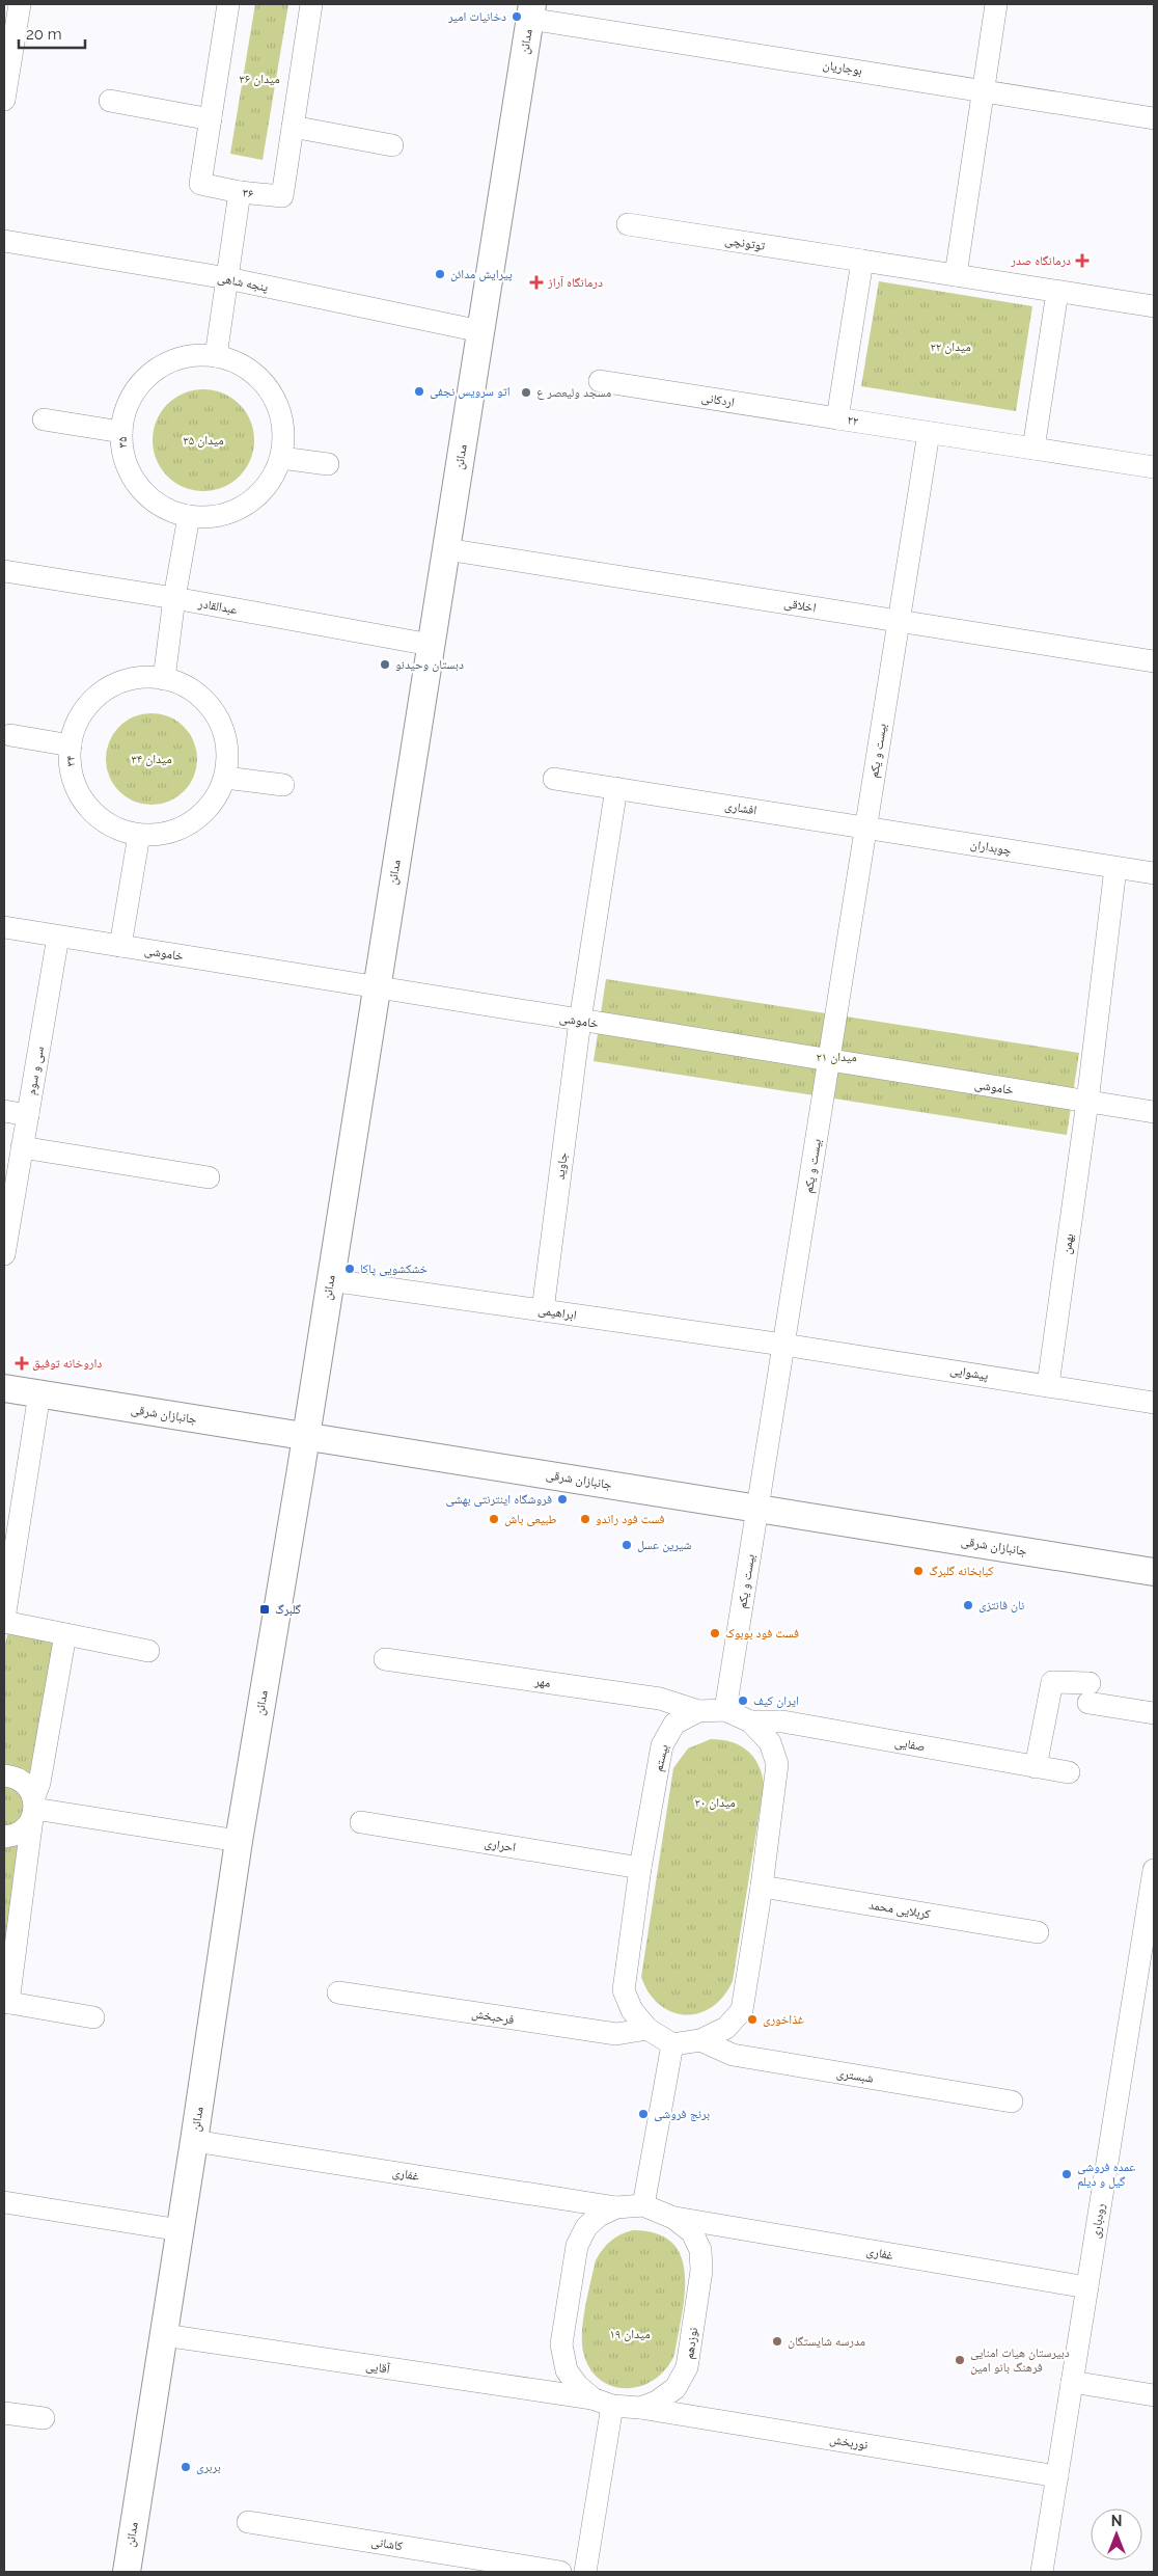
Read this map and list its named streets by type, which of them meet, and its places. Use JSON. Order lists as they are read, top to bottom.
{
  "streets": {
    "main road": ["مدائن", "جانبازان شرقی"],
    "street": [
      "بوجاریان",
      "۳۶",
      "توتونچی",
      "پنجه شاهی",
      "اردکانی",
      "۲۲",
      "۳۵",
      "اخلاقی",
      "عبدالقادر",
      "بیست و یکم",
      "۳۴",
      "افشاری",
      "چوبداران",
      "خاموشی",
      "سی و سوم",
      "جاوید",
      "بهمن",
      "ابراهیمی",
      "پیشوایی",
      "مهر",
      "صفایی",
      "بیستم",
      "احراری",
      "کربلایی محمد",
      "فرحبخش",
      "شبستری",
      "غفاری",
      "رودباری",
      "نوزدهم",
      "آقایی",
      "نوربخش",
      "کاشانی"
    ]
  },
  "crossings": [
    ["مدائن", "بوجاریان"],
    ["مدائن", "پنجه شاهی"],
    ["مدائن", "اخلاقی"],
    ["مدائن", "عبدالقادر"],
    ["مدائن", "خاموشی"],
    ["مدائن", "ابراهیمی"],
    ["مدائن", "جانبازان شرقی"],
    ["مدائن", "غفاری"],
    ["مدائن", "آقایی"],
    ["توتونچی", "۲۲"],
    ["اردکانی", "۲۲"],
    ["۲۲", "بیست و یکم"],
    ["اخلاقی", "بیست و یکم"],
    ["بیست و یکم", "افشاری"],
    ["بیست و یکم", "چوبداران"],
    ["بیست و یکم", "خاموشی"],
    ["بیست و یکم", "ابراهیمی"],
    ["بیست و یکم", "پیشوایی"],
    ["بیست و یکم", "جانبازان شرقی"],
    ["بیست و یکم", "بیستم"],
    ["افشاری", "چوبداران"],
    ["خاموشی", "سی و سوم"],
    ["خاموشی", "جاوید"],
    ["خاموشی", "بهمن"],
    ["جاوید", "ابراهیمی"],
    ["بهمن", "پیشوایی"],
    ["ابراهیمی", "پیشوایی"],
    ["مهر", "بیستم"],
    ["صفایی", "بیستم"],
    ["بیستم", "احراری"],
    ["بیستم", "کربلایی محمد"],
    ["بیستم", "فرحبخش"],
    ["بیستم", "شبستری"],
    ["غفاری", "رودباری"],
    ["غفاری", "نوزدهم"],
    ["غفاری", "آقایی"],
    ["غفاری", "نوربخش"],
    ["رودباری", "نوربخش"],
    ["نوزدهم", "آقایی"],
    ["نوزدهم", "نوربخش"],
    ["آقایی", "نوربخش"]
  ],
  "parks": [
    "میدان ۳۶",
    "میدان ۲۲",
    "میدان ۳۵",
    "میدان ۳۴",
    "میدان ۲۱",
    "میدان ۲۰",
    "میدان ۱۹"
  ],
  "places": {
    "other": [
      "دخانیات امیر",
      "پیرایش مدائن",
      "اتو سرویس نجفی",
      "مسجد ولیعصر ع",
      "دبستان وحیدنو",
      "خشکشویی پاکا",
      "فروشگاه اینترنتی بهشی",
      "طبیعی باش",
      "فست فود راندو",
      "شیرین عسل",
      "کبابخانه گلبرگ",
      "نان فانتزی",
      "فست فود بوبوک",
      "ایران کیف",
      "غذاخوری",
      "برنج فروشی",
      "عمده فروشی گیل و دیلم",
      "مدرسه شایستگان",
      "دبیرستان هیات امنایی فرهنگ بانو امین",
      "بربری"
    ],
    "health": ["درمانگاه صدر", "درمانگاه آراز", "داروخانه توفیق"],
    "transit": ["گلبرگ"]
  },
  "scale_bar": "20 m",
  "north": "top"
}
